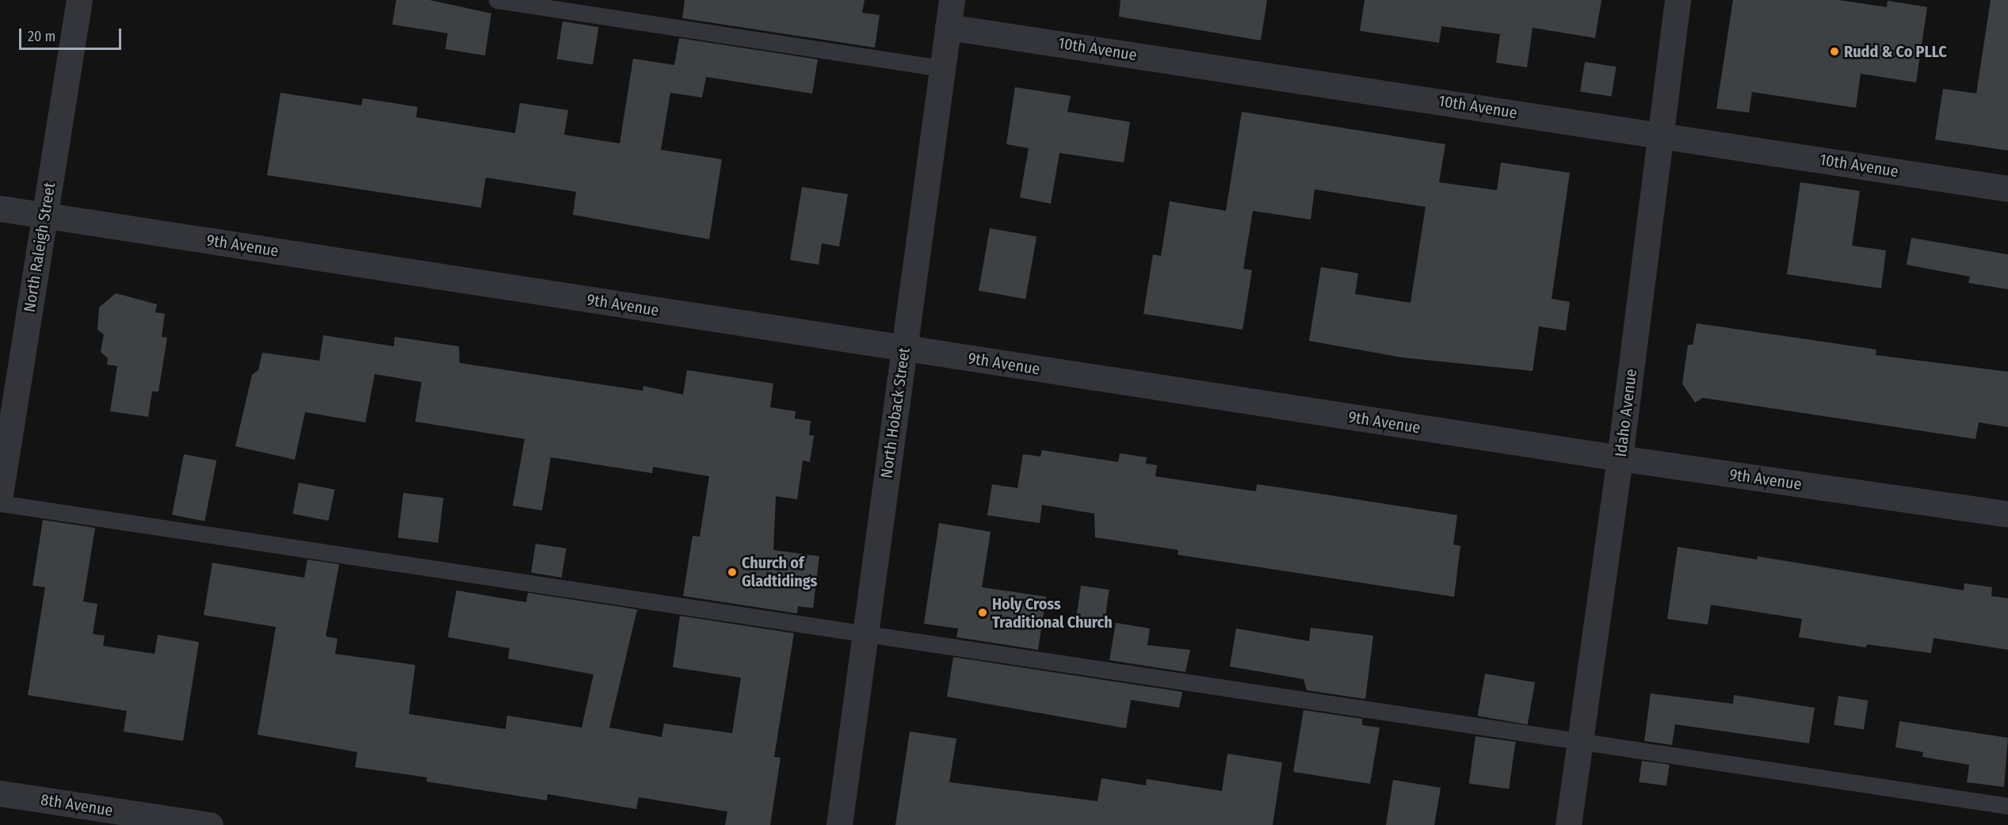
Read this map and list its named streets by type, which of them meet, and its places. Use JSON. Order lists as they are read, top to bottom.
{
  "streets": {
    "street": [
      "10th Avenue",
      "9th Avenue",
      "North Raleigh Street",
      "North Hoback Street",
      "Idaho Avenue",
      "8th Avenue"
    ]
  },
  "crossings": [
    ["10th Avenue", "North Hoback Street"],
    ["10th Avenue", "Idaho Avenue"],
    ["9th Avenue", "North Raleigh Street"],
    ["9th Avenue", "North Hoback Street"],
    ["9th Avenue", "Idaho Avenue"]
  ],
  "places": ["Rudd & Co PLLC", "Church of Gladtidings", "Holy Cross Traditional Church"],
  "scale_bar": "20 m"
}
